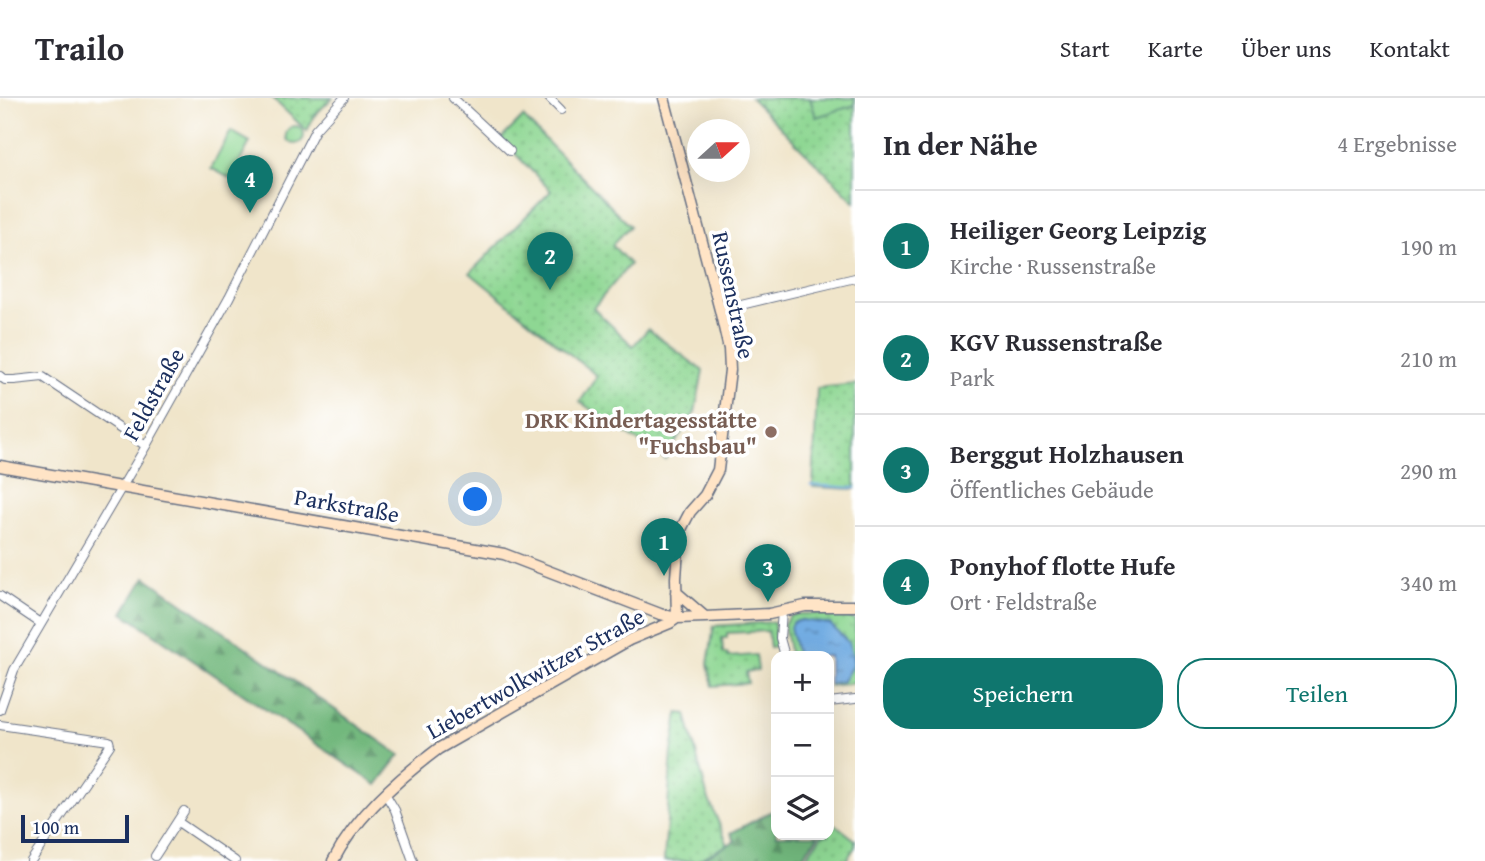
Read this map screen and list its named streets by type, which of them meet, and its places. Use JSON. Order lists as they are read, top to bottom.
{
  "streets": {
    "street": [
      "Russenstraße",
      "Feldstraße",
      "Parkstraße",
      "Liebertwolkwitzer Straße"
    ]
  },
  "crossings": [
    ["Russenstraße", "Parkstraße"],
    ["Russenstraße", "Liebertwolkwitzer Straße"],
    ["Feldstraße", "Parkstraße"],
    ["Parkstraße", "Liebertwolkwitzer Straße"]
  ],
  "places": ["DRK Kindertagesstätte \"Fuchsbau\""],
  "scale_bar": "100 m",
  "north": "right",
  "page": {
    "header": "Trailo",
    "nav": [
      "Start",
      "Karte",
      "Über uns",
      "Kontakt"
    ],
    "heading": ["In der Nähe", "4 Ergebnisse"],
    "pins": [
      "4",
      "2",
      "1",
      "3"
    ],
    "list": [
      {
        "mark": "1",
        "name": "Heiliger Georg Leipzig",
        "note": "Kirche · Russenstraße",
        "value": "190 m"
      },
      {
        "mark": "2",
        "name": "KGV Russenstraße",
        "note": "Park",
        "value": "210 m"
      },
      {
        "mark": "3",
        "name": "Berggut Holzhausen",
        "note": "Öffentliches Gebäude",
        "value": "290 m"
      },
      {
        "mark": "4",
        "name": "Ponyhof flotte Hufe",
        "note": "Ort · Feldstraße",
        "value": "340 m"
      }
    ],
    "buttons": ["Speichern", "Teilen"],
    "map_buttons": ["+", "−"],
    "scale": "100 m"
  }
}
